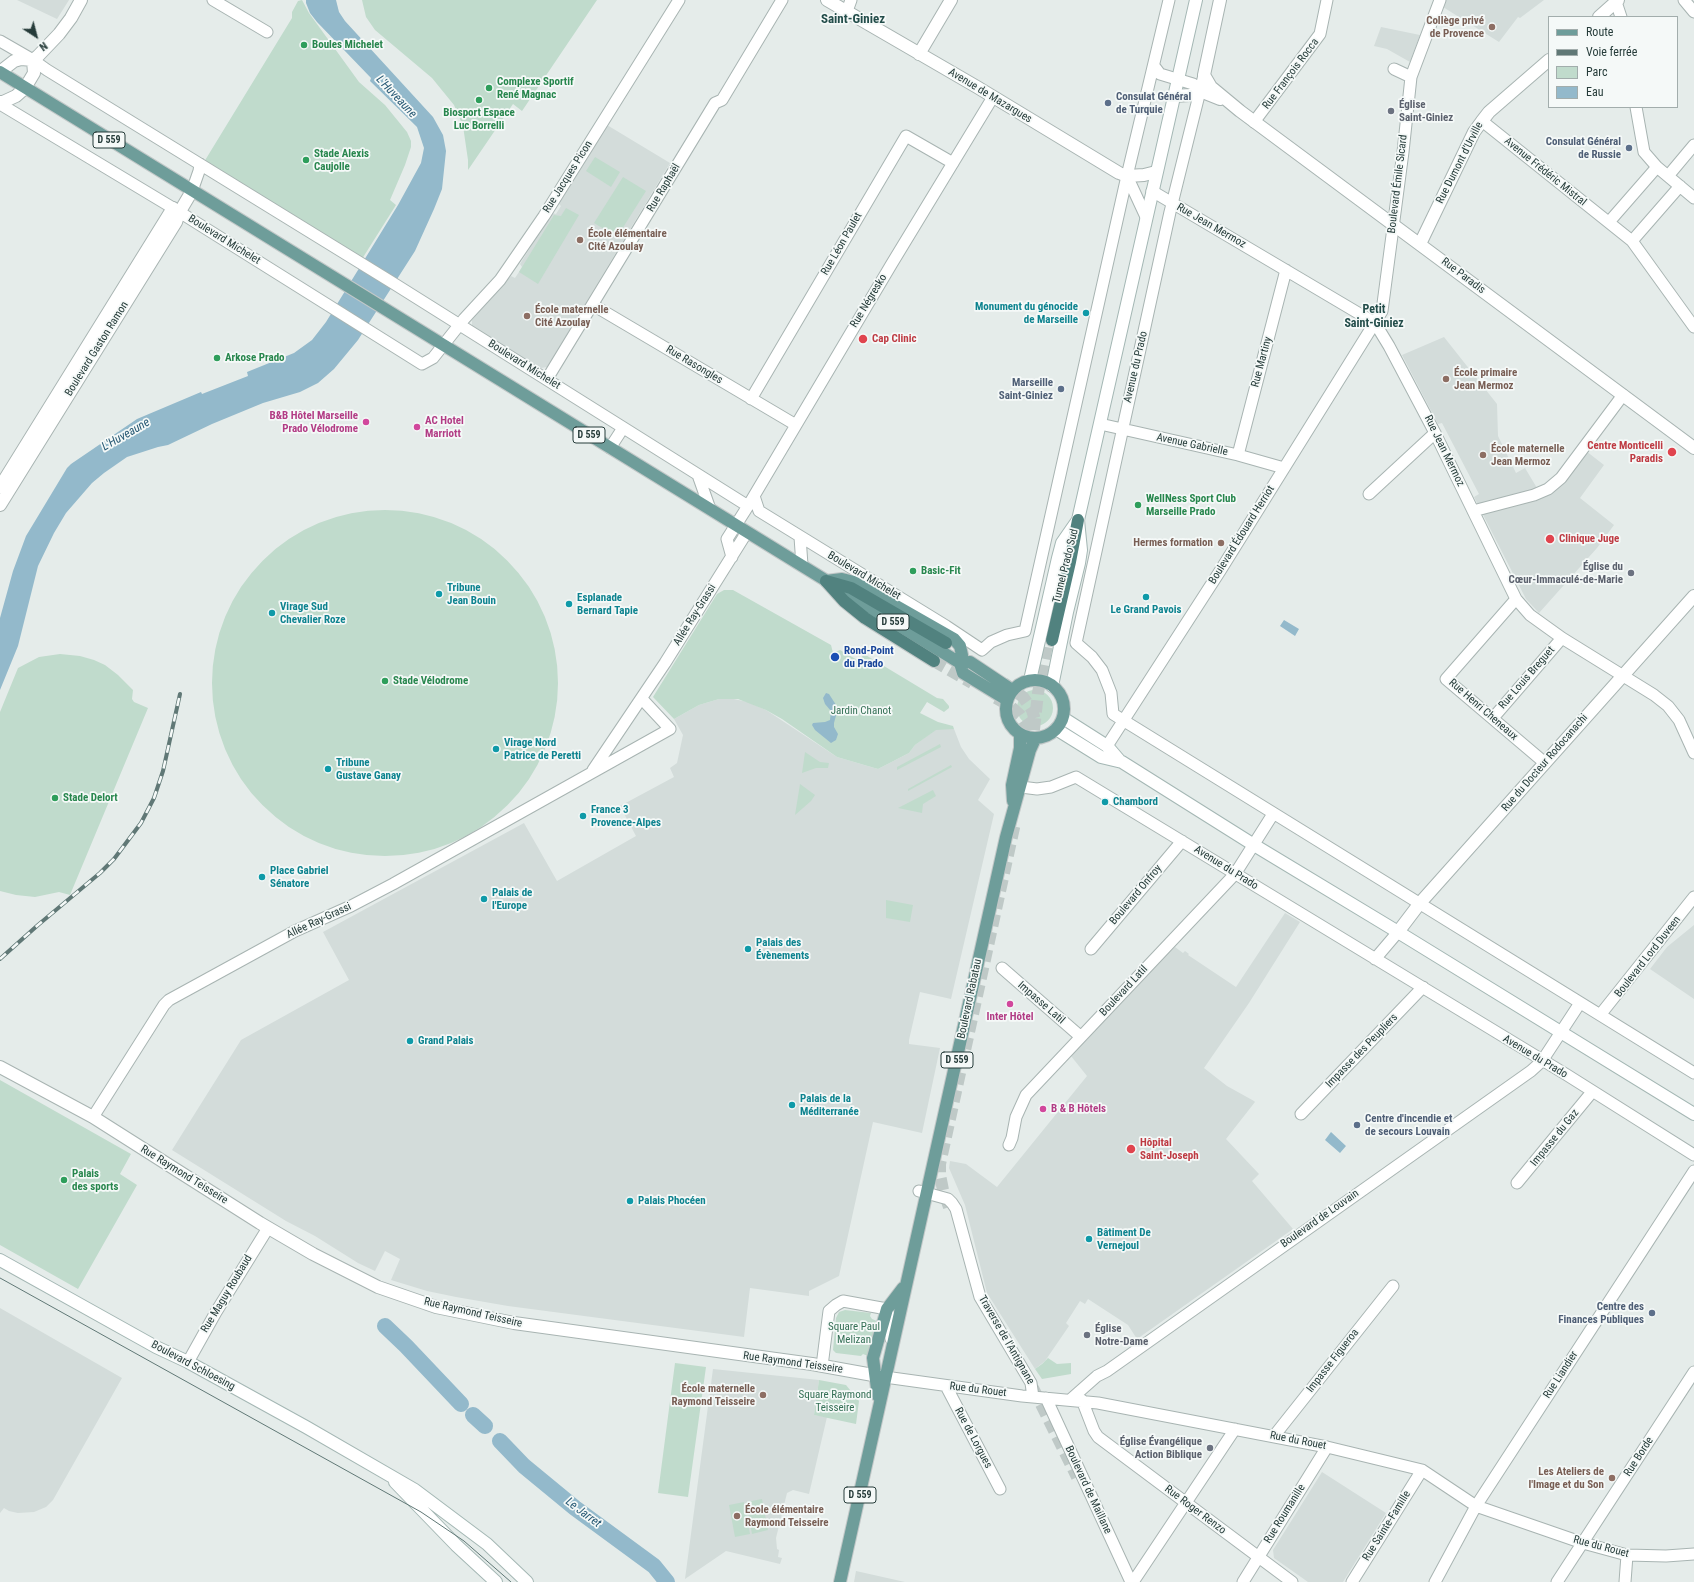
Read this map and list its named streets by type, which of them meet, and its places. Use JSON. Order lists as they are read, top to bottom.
{
  "streets": {
    "highway": ["Tunnel Prado Sud"],
    "main road": ["D 559", "Boulevard Michelet", "Boulevard Rabatau"],
    "street": [
      "Rue François Rocca",
      "Avenue de Mazargues",
      "Rue Dumont d'Urville",
      "Avenue Frédéric Mistral",
      "Rue Jacques Picon",
      "Boulevard Émile Sicard",
      "Rue Raphaël",
      "Rue Jean Mermoz",
      "Rue Léon Paulet",
      "Rue Paradis",
      "Rue Négresko",
      "Boulevard Gaston Ramon",
      "Rue Martiny",
      "Rue Rasongles",
      "Avenue du Prado",
      "Avenue Gabrielle",
      "Boulevard Édouard Herriot",
      "Allée Ray-Grassi",
      "Rue Louis Breguet",
      "Rue Henri Cheneaux",
      "Rue du Docteur Rodocanachi",
      "Boulevard Onfroy",
      "Boulevard Lord Duveen",
      "Boulevard Latil",
      "Impasse Latil",
      "Impasse des Peupliers",
      "Impasse du Gaz",
      "Rue Raymond Teisseire",
      "Boulevard de Louvain",
      "Rue Maguy Roubaud",
      "Traverse de l'Antignane",
      "Impasse Figueroa",
      "Boulevard Schloesing",
      "Rue Liandier",
      "Rue du Rouet",
      "Rue de Lorgues",
      "Rue Borde",
      "Boulevard de Maillane",
      "Rue Roger Renzo",
      "Rue Roumanille",
      "Rue Sainte-Famille"
    ]
  },
  "crossings": [
    ["Rue François Rocca", "Rue Paradis"],
    ["Avenue de Mazargues", "Rue Négresko"],
    ["D 559", "Rue Jacques Picon"],
    ["D 559", "Boulevard Michelet"],
    ["D 559", "Rue Négresko"],
    ["D 559", "Boulevard Gaston Ramon"],
    ["D 559", "Avenue du Prado"],
    ["D 559", "Allée Ray-Grassi"],
    ["D 559", "Boulevard Rabatau"],
    ["Rue Dumont d'Urville", "Avenue Frédéric Mistral"],
    ["Rue Dumont d'Urville", "Rue Paradis"],
    ["Rue Jacques Picon", "Boulevard Michelet"],
    ["Boulevard Émile Sicard", "Rue Jean Mermoz"],
    ["Boulevard Émile Sicard", "Rue Paradis"],
    ["Boulevard Émile Sicard", "Boulevard Édouard Herriot"],
    ["Rue Raphaël", "Boulevard Michelet"],
    ["Rue Raphaël", "Rue Rasongles"],
    ["Rue Jean Mermoz", "Rue Martiny"],
    ["Rue Jean Mermoz", "Avenue du Prado"],
    ["Rue Jean Mermoz", "Boulevard Édouard Herriot"],
    ["Rue Jean Mermoz", "Rue Louis Breguet"],
    ["Rue Jean Mermoz", "Rue Henri Cheneaux"],
    ["Rue Jean Mermoz", "Rue du Docteur Rodocanachi"],
    ["Boulevard Michelet", "Rue Négresko"],
    ["Boulevard Michelet", "Boulevard Gaston Ramon"],
    ["Rue Léon Paulet", "Rue Négresko"],
    ["Rue Léon Paulet", "Rue Rasongles"],
    ["Rue Paradis", "Avenue du Prado"],
    ["Rue Négresko", "Rue Rasongles"],
    ["Rue Négresko", "Allée Ray-Grassi"],
    ["Rue Martiny", "Avenue Gabrielle"],
    ["Avenue du Prado", "Avenue Gabrielle"],
    ["Avenue du Prado", "Boulevard Édouard Herriot"],
    ["Avenue du Prado", "Tunnel Prado Sud"],
    ["Avenue du Prado", "Boulevard Onfroy"],
    ["Avenue du Prado", "Boulevard Latil"],
    ["Avenue du Prado", "Boulevard Rabatau"],
    ["Avenue du Prado", "Impasse des Peupliers"],
    ["Avenue du Prado", "Impasse du Gaz"],
    ["Avenue du Prado", "Boulevard de Louvain"],
    ["Avenue Gabrielle", "Boulevard Édouard Herriot"],
    ["Allée Ray-Grassi", "Rue Raymond Teisseire"],
    ["Rue Louis Breguet", "Rue Henri Cheneaux"],
    ["Rue Henri Cheneaux", "Rue du Docteur Rodocanachi"],
    ["Boulevard Latil", "Impasse Latil"],
    ["Boulevard Rabatau", "Rue Raymond Teisseire"],
    ["Boulevard Rabatau", "Traverse de l'Antignane"],
    ["Boulevard Rabatau", "Rue du Rouet"],
    ["Rue Raymond Teisseire", "Rue Maguy Roubaud"],
    ["Rue Raymond Teisseire", "Rue du Rouet"],
    ["Boulevard de Louvain", "Rue du Rouet"],
    ["Boulevard de Louvain", "Rue Roger Renzo"],
    ["Rue Maguy Roubaud", "Boulevard Schloesing"],
    ["Traverse de l'Antignane", "Rue du Rouet"],
    ["Impasse Figueroa", "Rue du Rouet"],
    ["Rue Liandier", "Rue du Rouet"],
    ["Rue du Rouet", "Rue de Lorgues"],
    ["Rue du Rouet", "Rue Borde"],
    ["Rue du Rouet", "Boulevard de Maillane"],
    ["Rue du Rouet", "Rue Roger Renzo"],
    ["Rue du Rouet", "Rue Roumanille"],
    ["Rue du Rouet", "Rue Sainte-Famille"],
    ["Rue Roger Renzo", "Rue Roumanille"]
  ],
  "districts": ["Saint-Giniez", "Petit Saint-Giniez"],
  "water": ["L'Huveaune", "Le Jarret"],
  "parks": ["Jardin Chanot", "Square Paul Melizan", "Square Raymond Teisseire"],
  "places": [
    "Collège privé de Provence",
    "Boules Michelet",
    "Complexe Sportif René Magnac",
    "Biosport Espace Luc Borrelli",
    "Consulat Général de Turquie",
    "Église Saint-Giniez",
    "Consulat Général de Russie",
    "Stade Alexis Caujolle",
    "École élémentaire Cité Azoulay",
    "Monument du génocide de Marseille",
    "École maternelle Cité Azoulay",
    "Cap Clinic",
    "Arkose Prado",
    "École primaire Jean Mermoz",
    "Marseille Saint-Giniez",
    "B&B Hôtel Marseille Prado Vélodrome",
    "AC Hotel Marriott",
    "Centre Monticelli Paradis",
    "École maternelle Jean Mermoz",
    "WellNess Sport Club Marseille Prado",
    "Clinique Juge",
    "Hermes formation",
    "Basic-Fit",
    "Église du Cœur-Immaculé-de-Marie",
    "Tribune Jean Bouin",
    "Le Grand Pavois",
    "Esplanade Bernard Tapie",
    "Virage Sud Chevalier Roze",
    "Rond-Point du Prado",
    "Stade Vélodrome",
    "Virage Nord Patrice de Peretti",
    "Tribune Gustave Ganay",
    "Stade Delort",
    "Chambord",
    "France 3 Provence-Alpes",
    "Place Gabriel Sénatore",
    "Palais de l'Europe",
    "Palais des Évènements",
    "Inter Hôtel",
    "Grand Palais",
    "Palais de la Méditerranée",
    "B & B Hôtels",
    "Centre d'incendie et de secours Louvain",
    "Hôpital Saint-Joseph",
    "Palais des sports",
    "Palais Phocéen",
    "Bâtiment De Vernejoul",
    "Centre des Finances Publiques",
    "Église Notre-Dame",
    "École maternelle Raymond Teisseire",
    "Église Évangélique Action Biblique",
    "Les Ateliers de l'Image et du Son",
    "École élémentaire Raymond Teisseire"
  ],
  "legend": [
    "Route",
    "Voie ferrée",
    "Parc",
    "Eau"
  ],
  "north": "bottom right"
}
